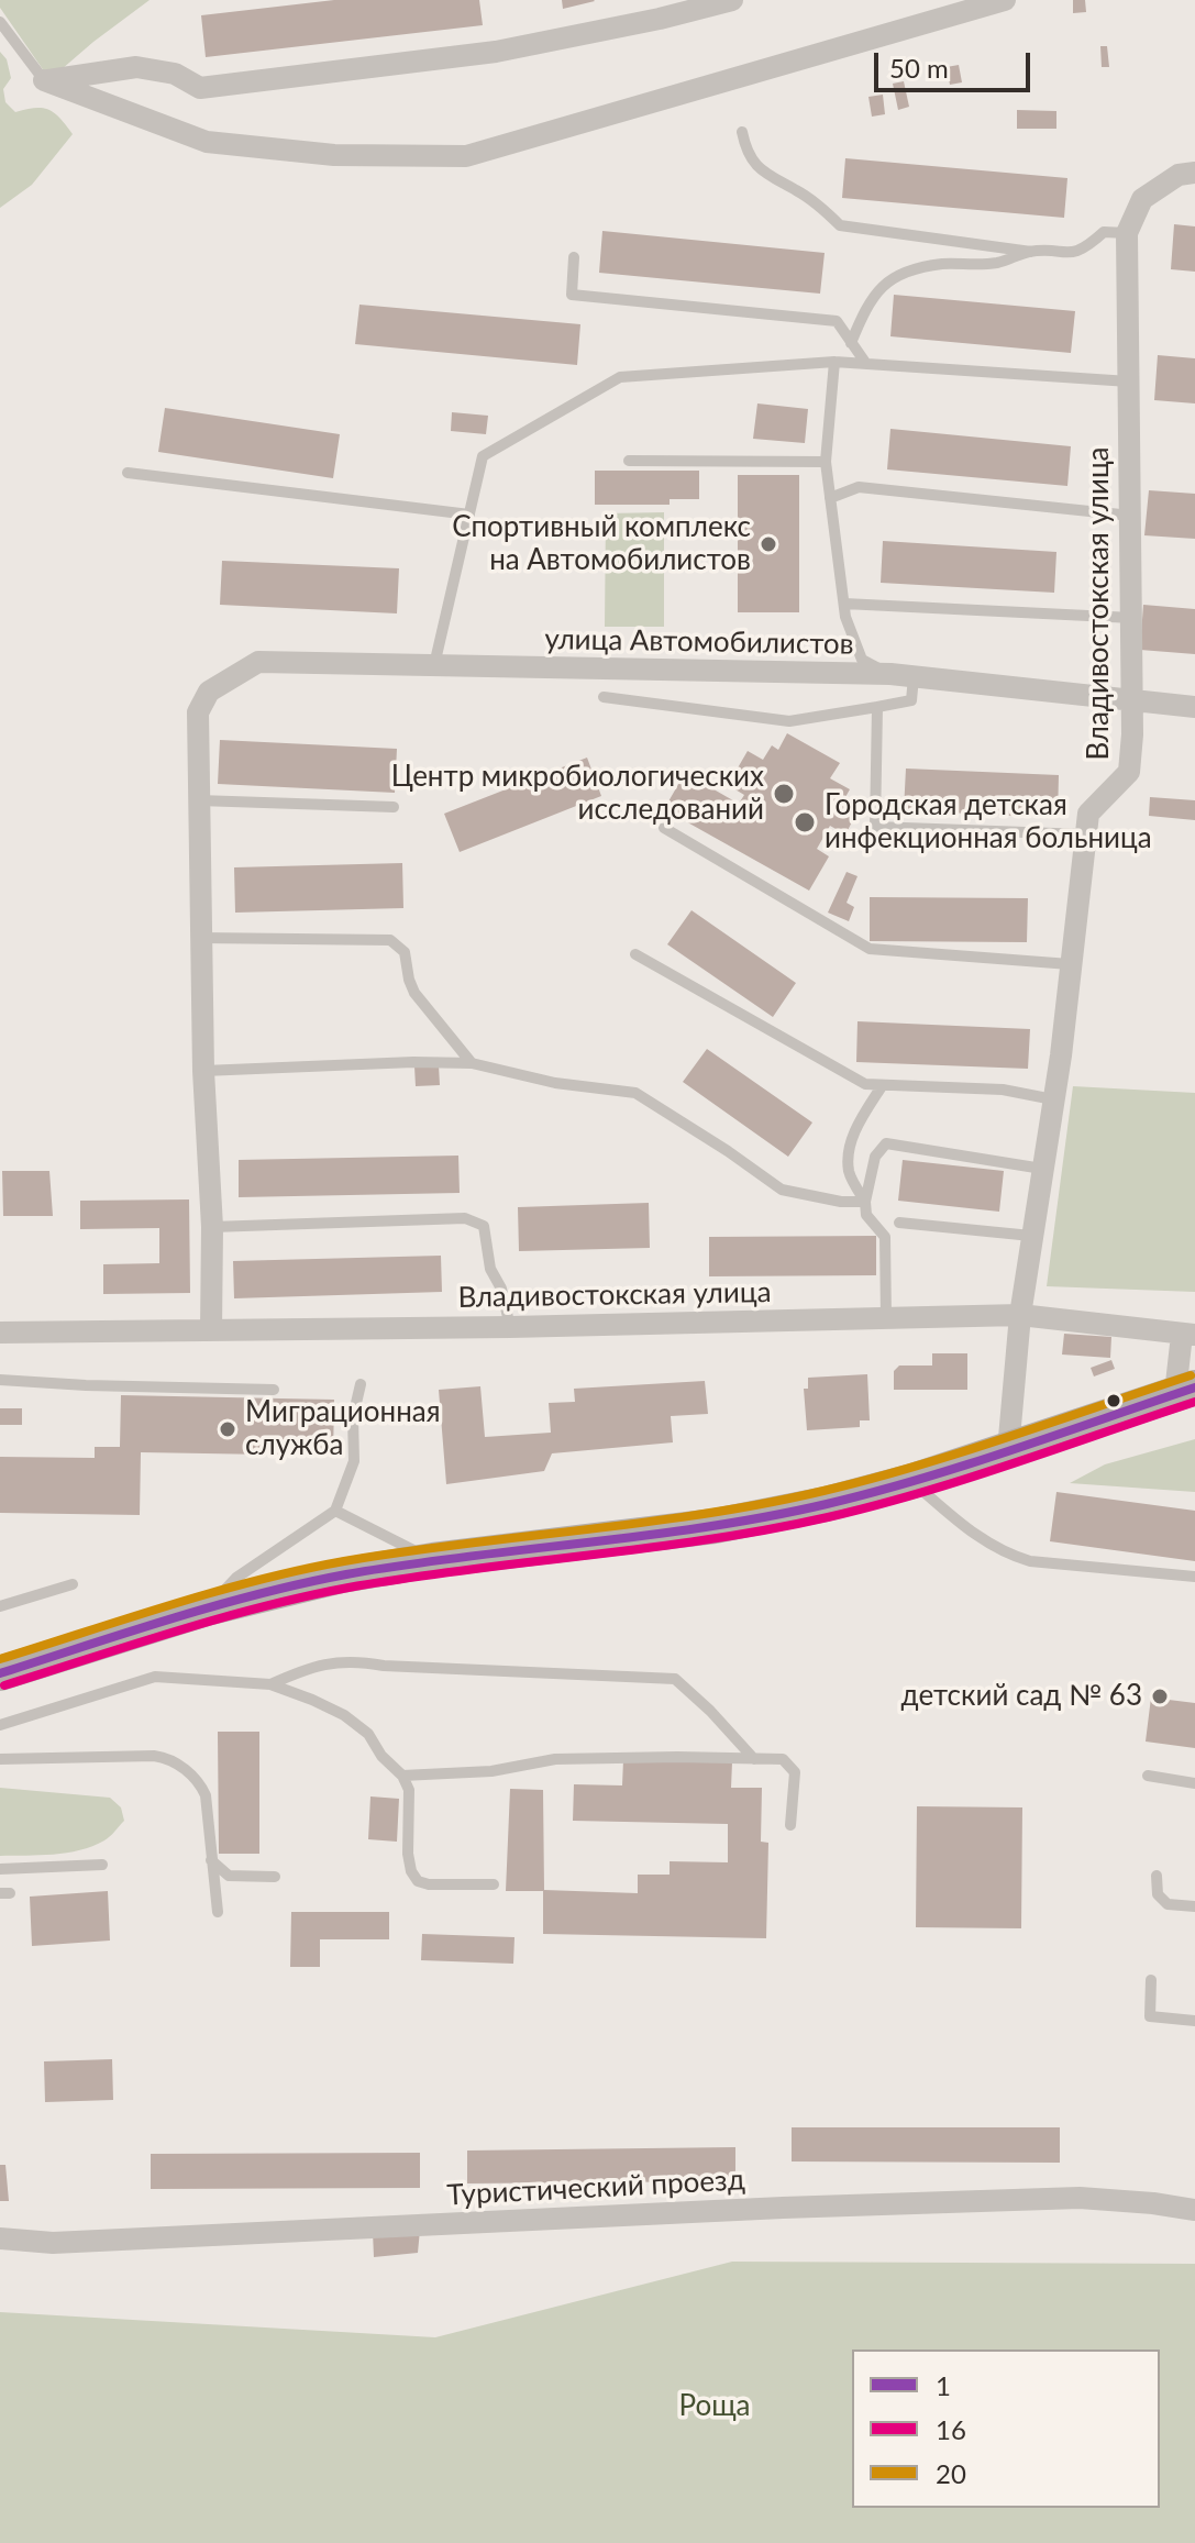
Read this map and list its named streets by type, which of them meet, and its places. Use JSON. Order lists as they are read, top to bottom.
{
  "streets": {
    "street": ["Владивостокская улица", "улица Автомобилистов", "Туристический проезд"]
  },
  "crossings": [
    ["Владивостокская улица", "улица Автомобилистов"]
  ],
  "parks": ["Роща"],
  "places": [
    "Спортивный комплекс на Автомобилистов",
    "Центр микробиологических исследований",
    "Городская детская инфекционная больница",
    "Миграционная служба",
    "детский сад № 63"
  ],
  "lines": ["transit line 20", "transit line 1", "transit line 16"],
  "legend": ["1", "16", "20"],
  "scale_bar": "50 m"
}
